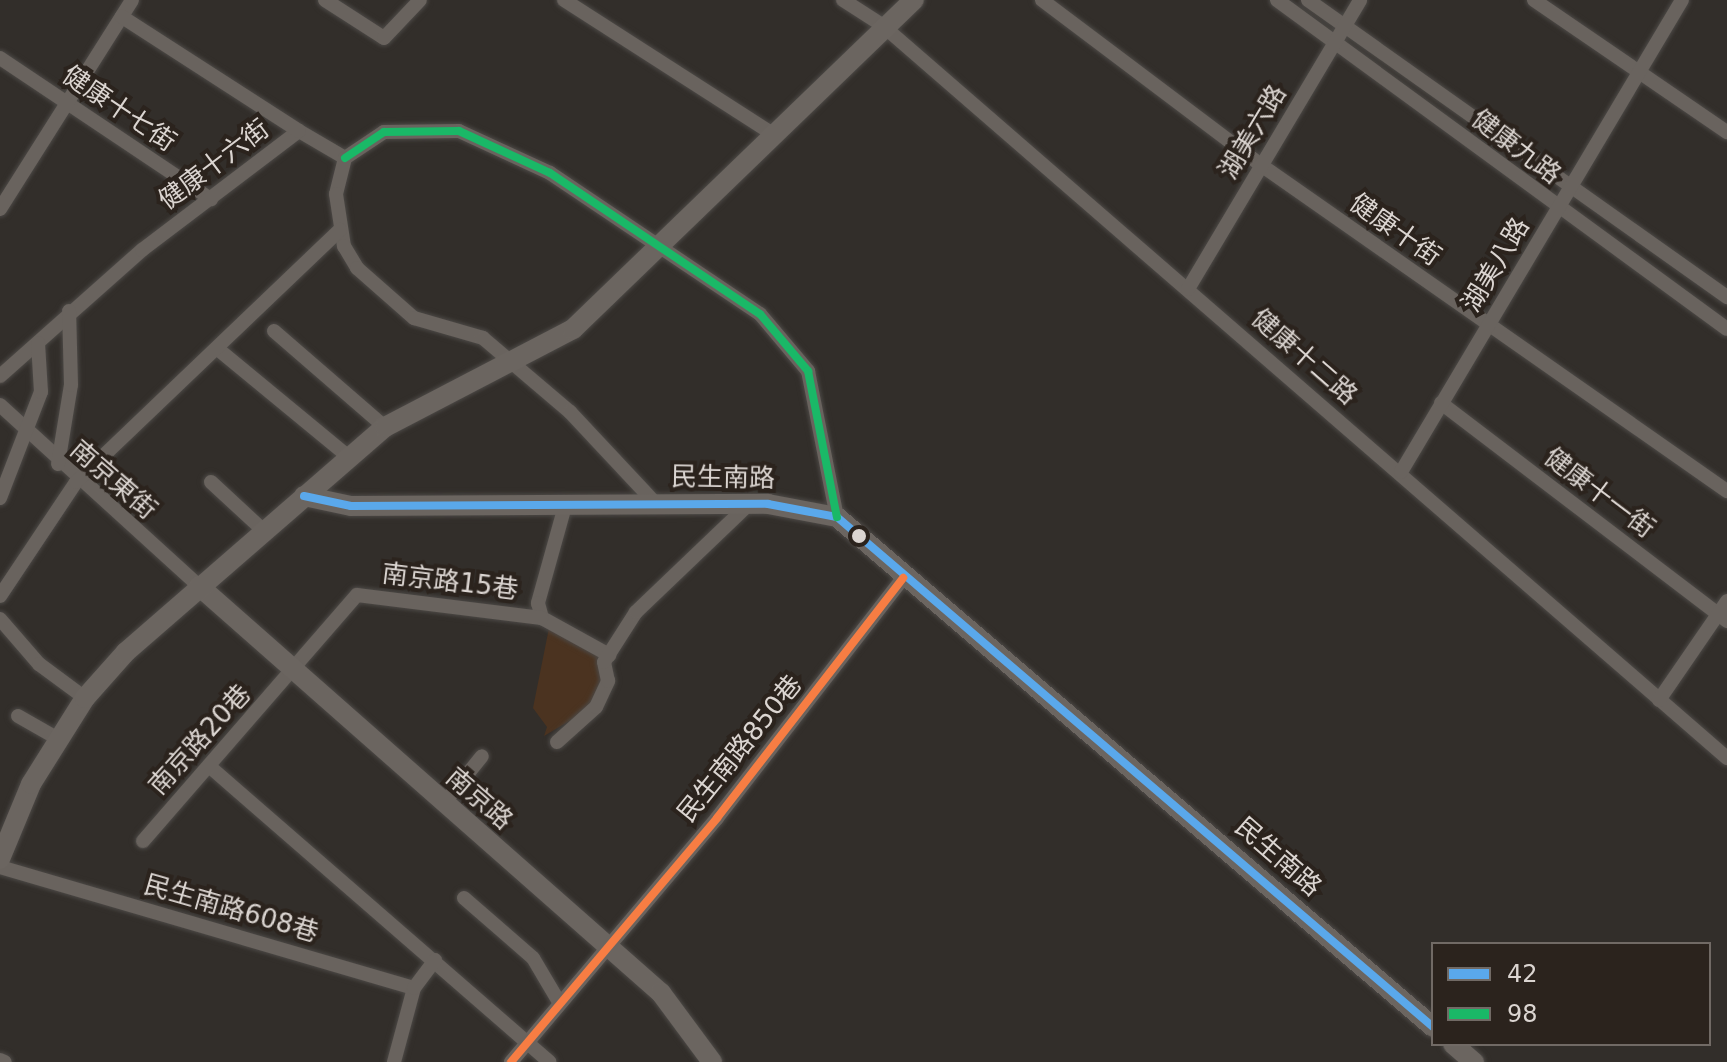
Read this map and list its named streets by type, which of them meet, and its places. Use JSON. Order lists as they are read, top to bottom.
{
  "streets": {
    "main road": ["民生南路", "南京路"],
    "street": [
      "健康十七街",
      "湖美六路",
      "健康九路",
      "健康十六街",
      "健康十街",
      "湖美八路",
      "健康十二路",
      "南京東街",
      "健康十一街",
      "南京路15巷",
      "南京路20巷",
      "民生南路850巷",
      "民生南路608巷"
    ]
  },
  "crossings": [
    ["健康十七街", "健康十六街"],
    ["湖美六路", "健康九路"],
    ["湖美六路", "健康十街"],
    ["湖美六路", "健康十二路"],
    ["健康九路", "湖美八路"],
    ["健康十街", "湖美八路"],
    ["湖美八路", "健康十二路"],
    ["湖美八路", "健康十一街"],
    ["民生南路", "南京路15巷"],
    ["民生南路", "民生南路850巷"],
    ["南京東街", "南京路"],
    ["南京路15巷", "南京路20巷"],
    ["南京路15巷", "南京路"],
    ["南京路20巷", "南京路"],
    ["民生南路850巷", "南京路"]
  ],
  "lines": ["transit line 98", "transit line 42"],
  "legend": ["42", "98"]
}
